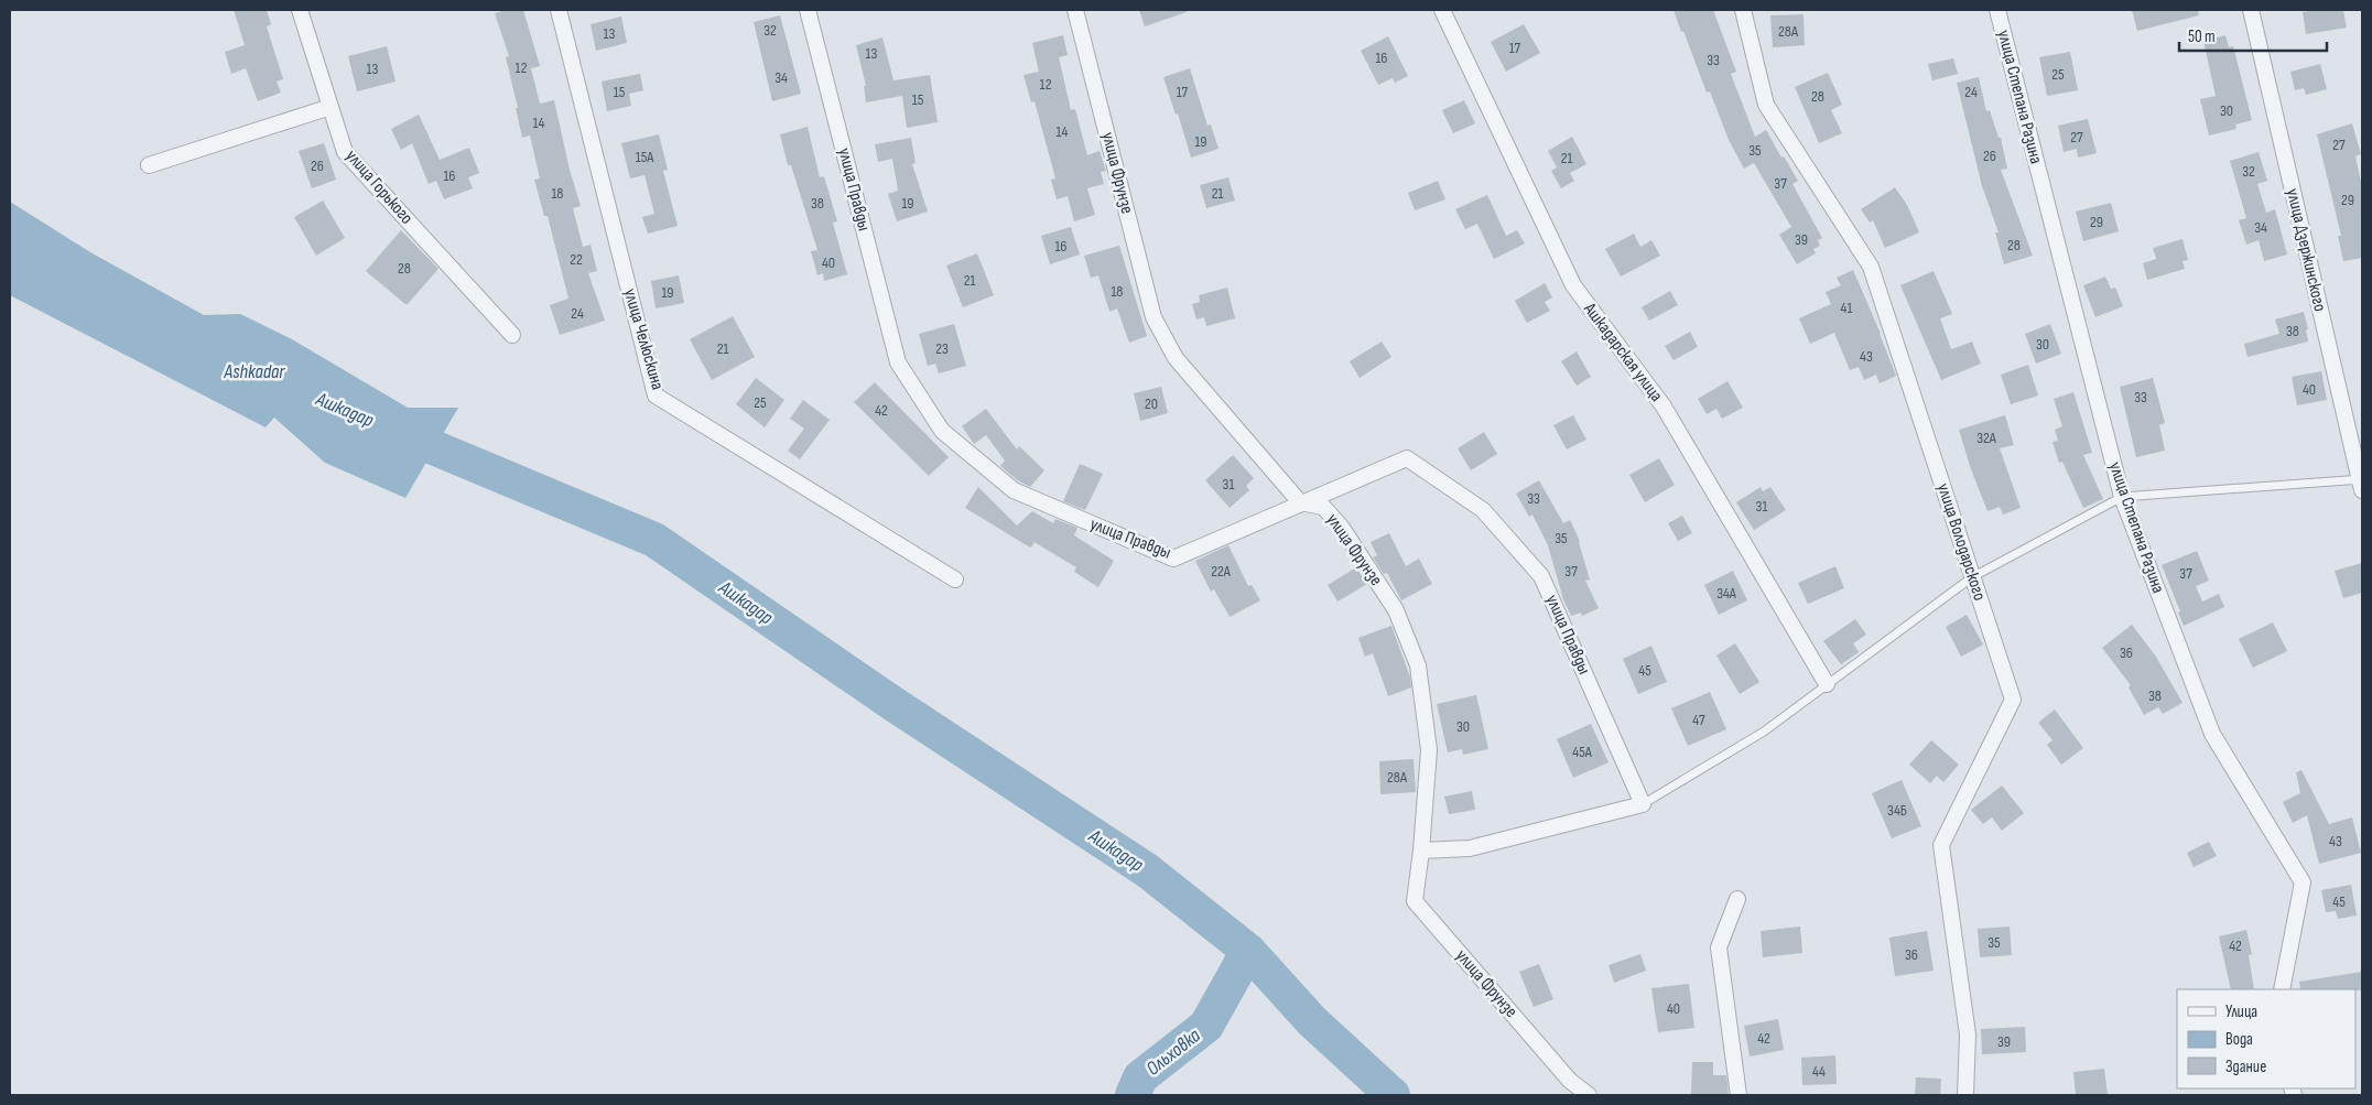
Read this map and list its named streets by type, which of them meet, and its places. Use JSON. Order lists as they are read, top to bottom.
{
  "streets": {
    "street": [
      "улица Степана Разина",
      "улица Фрунзе",
      "улица Горького",
      "улица Правды",
      "улица Дзержинского",
      "улица Челюскина",
      "Ашкадарская улица",
      "улица Володарского"
    ]
  },
  "crossings": [
    ["улица Фрунзе", "улица Правды"]
  ],
  "water": ["Ashkadar", "Ашкадар", "Ольховка"],
  "house_numbers": [
    "32",
    "28А",
    "13",
    "17",
    "13",
    "16",
    "33",
    "12",
    "13",
    "25",
    "34",
    "12",
    "15",
    "17",
    "24",
    "28",
    "15",
    "30",
    "14",
    "14",
    "27",
    "19",
    "27",
    "35",
    "26",
    "15А",
    "21",
    "26",
    "32",
    "16",
    "37",
    "18",
    "21",
    "29",
    "38",
    "19",
    "29",
    "34",
    "39",
    "28",
    "16",
    "22",
    "40",
    "28",
    "21",
    "18",
    "19",
    "41",
    "24",
    "38",
    "30",
    "21",
    "23",
    "43",
    "40",
    "33",
    "25",
    "20",
    "42",
    "32А",
    "31",
    "33",
    "31",
    "35",
    "22А",
    "37",
    "37",
    "34А",
    "36",
    "45",
    "38",
    "47",
    "30",
    "45А",
    "28А",
    "34Б",
    "43",
    "45",
    "35",
    "42",
    "36",
    "40",
    "42",
    "39",
    "44"
  ],
  "legend": ["Улица", "Вода", "Здание"],
  "scale_bar": "50 m"
}
